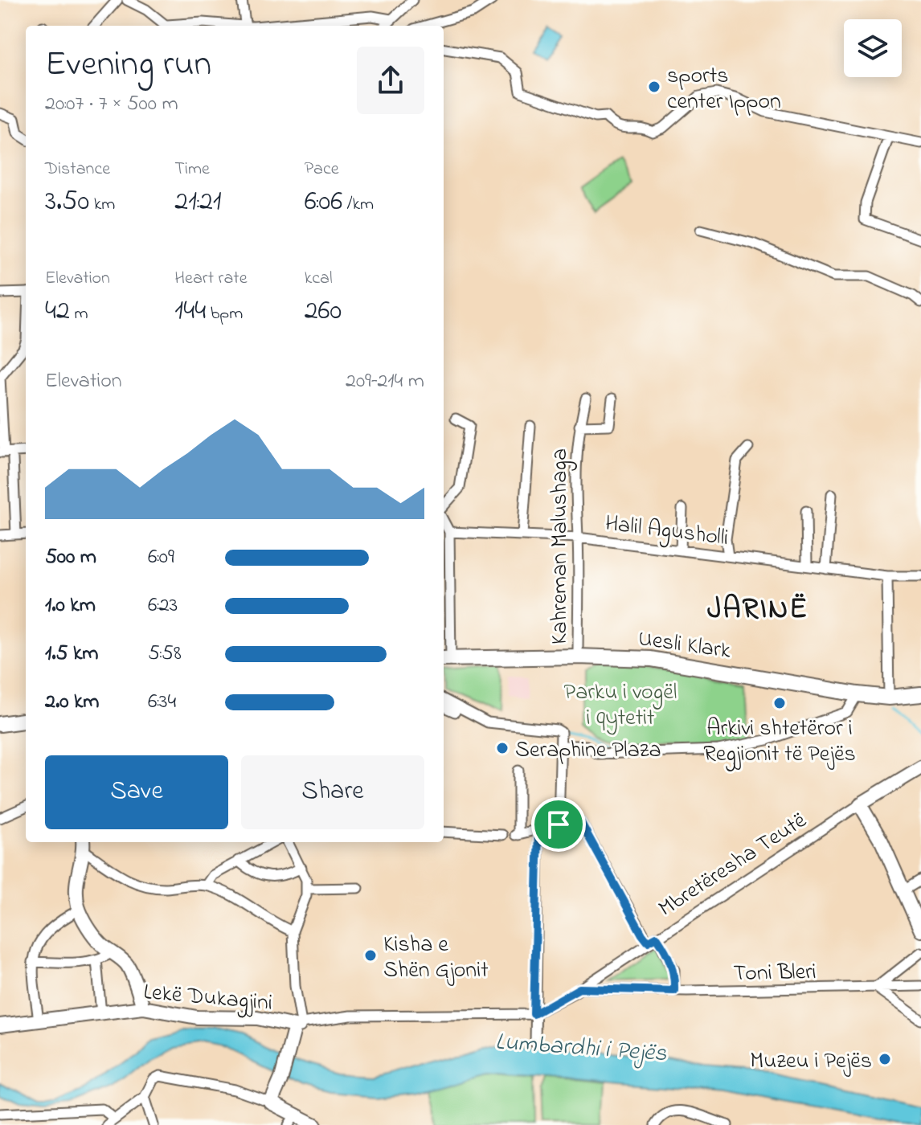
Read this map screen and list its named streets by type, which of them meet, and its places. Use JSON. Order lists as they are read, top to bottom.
{
  "streets": {
    "main road": ["Uesli Klark"],
    "street": [
      "Halil Agusholli",
      "Kahreman Malushaga",
      "Mbretëresha Teutë",
      "Toni Bleri",
      "Lekë Dukagjini"
    ]
  },
  "crossings": [
    ["Halil Agusholli", "Kahreman Malushaga"],
    ["Kahreman Malushaga", "Uesli Klark"],
    ["Mbretëresha Teutë", "Toni Bleri"],
    ["Mbretëresha Teutë", "Lekë Dukagjini"]
  ],
  "districts": ["JARINË"],
  "water": ["Lumbardhi i Pejës"],
  "parks": ["Parku i vogël i qytetit"],
  "places": [
    "sports center Ippon",
    "Arkivi shtetëror i Regjionit të Pejës",
    "Seraphine Plaza",
    "Kisha e Shën Gjonit",
    "Muzeu i Pejës"
  ],
  "page": {
    "heading": ["Evening run", "20:07 · 7 × 500 m"],
    "stats": [
      ["Distance", "3.50 km"],
      ["Time", "21:21"],
      ["Pace", "6:06 /km"],
      ["Elevation", "42 m"],
      ["Heart rate", "144 bpm"],
      ["kcal", "260"]
    ],
    "chart": ["Elevation", "209–214 m"],
    "list": [
      {
        "name": "500 m",
        "note": "6:09"
      },
      {
        "name": "1.0 km",
        "note": "6:23"
      },
      {
        "name": "1.5 km",
        "note": "5:58"
      },
      {
        "name": "2.0 km",
        "note": "6:34"
      }
    ],
    "buttons": ["Save", "Share"]
  }
}
